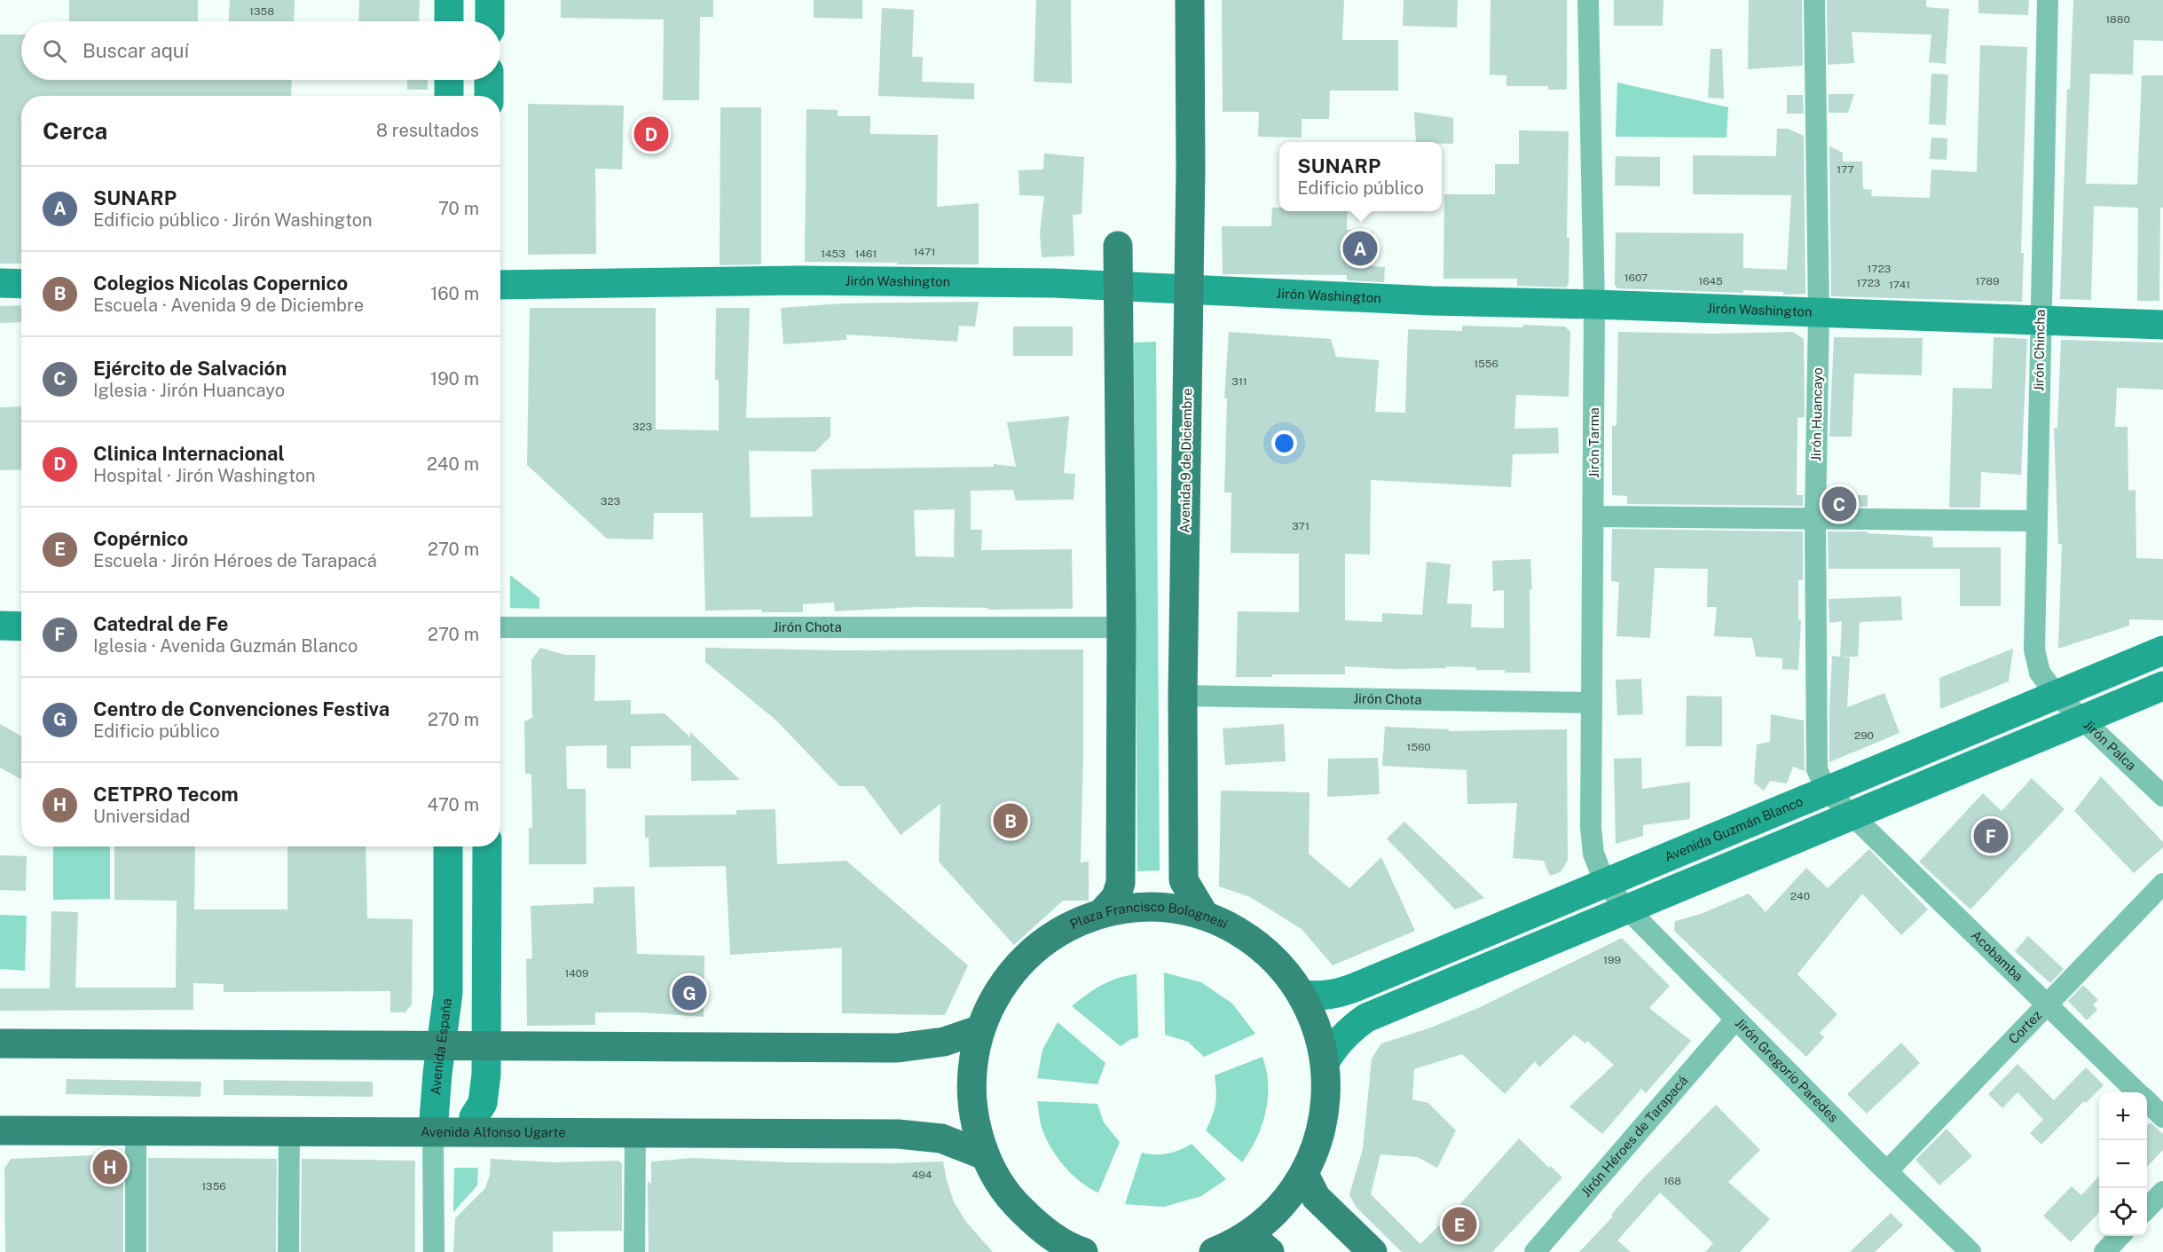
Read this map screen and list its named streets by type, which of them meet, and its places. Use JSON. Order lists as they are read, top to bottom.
{
  "streets": {
    "main road": ["Avenida 9 de Diciembre", "Plaza Francisco Bolognesi", "Avenida Alfonso Ugarte"],
    "street": [
      "Jirón Washington",
      "Jirón Chincha",
      "Jirón Huancayo",
      "Jirón Tarma",
      "Jirón Chota",
      "Jirón Palca",
      "Avenida Guzmán Blanco",
      "Acobamba",
      "Cortez",
      "Avenida España",
      "Jirón Gregorio Paredes",
      "Jirón Héroes de Tarapacá"
    ]
  },
  "crossings": [
    ["Jirón Washington", "Jirón Chincha"],
    ["Jirón Washington", "Jirón Huancayo"],
    ["Jirón Washington", "Jirón Tarma"],
    ["Jirón Washington", "Avenida 9 de Diciembre"],
    ["Jirón Chincha", "Jirón Palca"],
    ["Jirón Chincha", "Avenida Guzmán Blanco"],
    ["Jirón Huancayo", "Avenida Guzmán Blanco"],
    ["Jirón Huancayo", "Acobamba"],
    ["Jirón Tarma", "Jirón Chota"],
    ["Jirón Tarma", "Avenida Guzmán Blanco"],
    ["Jirón Tarma", "Jirón Gregorio Paredes"],
    ["Avenida 9 de Diciembre", "Jirón Chota"],
    ["Avenida 9 de Diciembre", "Plaza Francisco Bolognesi"],
    ["Jirón Palca", "Avenida Guzmán Blanco"],
    ["Avenida Guzmán Blanco", "Plaza Francisco Bolognesi"],
    ["Avenida Guzmán Blanco", "Jirón Gregorio Paredes"],
    ["Plaza Francisco Bolognesi", "Avenida Alfonso Ugarte"],
    ["Acobamba", "Cortez"],
    ["Cortez", "Jirón Gregorio Paredes"],
    ["Avenida España", "Avenida Alfonso Ugarte"],
    ["Jirón Gregorio Paredes", "Jirón Héroes de Tarapacá"]
  ],
  "house_numbers": [
    "1358",
    "1880",
    "177",
    "1471",
    "1453",
    "1461",
    "1723",
    "1607",
    "1645",
    "1789",
    "1723",
    "1741",
    "1556",
    "311",
    "323",
    "323",
    "371",
    "290",
    "1560",
    "240",
    "199",
    "1409",
    "494",
    "168",
    "1356"
  ],
  "page": {
    "search": "Buscar aquí",
    "heading": ["Cerca", "8 resultados"],
    "pins": [
      "D",
      "A",
      "C",
      "B",
      "F",
      "G",
      "H",
      "E"
    ],
    "popup": ["SUNARP", "Edificio público"],
    "list": [
      {
        "mark": "A",
        "name": "SUNARP",
        "note": "Edificio público · Jirón Washington",
        "value": "70 m"
      },
      {
        "mark": "B",
        "name": "Colegios Nicolas Copernico",
        "note": "Escuela · Avenida 9 de Diciembre",
        "value": "160 m"
      },
      {
        "mark": "C",
        "name": "Ejército de Salvación",
        "note": "Iglesia · Jirón Huancayo",
        "value": "190 m"
      },
      {
        "mark": "D",
        "name": "Clinica Internacional",
        "note": "Hospital · Jirón Washington",
        "value": "240 m"
      },
      {
        "mark": "E",
        "name": "Copérnico",
        "note": "Escuela · Jirón Héroes de Tarapacá",
        "value": "270 m"
      },
      {
        "mark": "F",
        "name": "Catedral de Fe",
        "note": "Iglesia · Avenida Guzmán Blanco",
        "value": "270 m"
      },
      {
        "mark": "G",
        "name": "Centro de Convenciones Festiva",
        "note": "Edificio público",
        "value": "270 m"
      },
      {
        "mark": "H",
        "name": "CETPRO Tecom",
        "note": "Universidad",
        "value": "470 m"
      }
    ],
    "map_buttons": ["+", "−"]
  }
}
